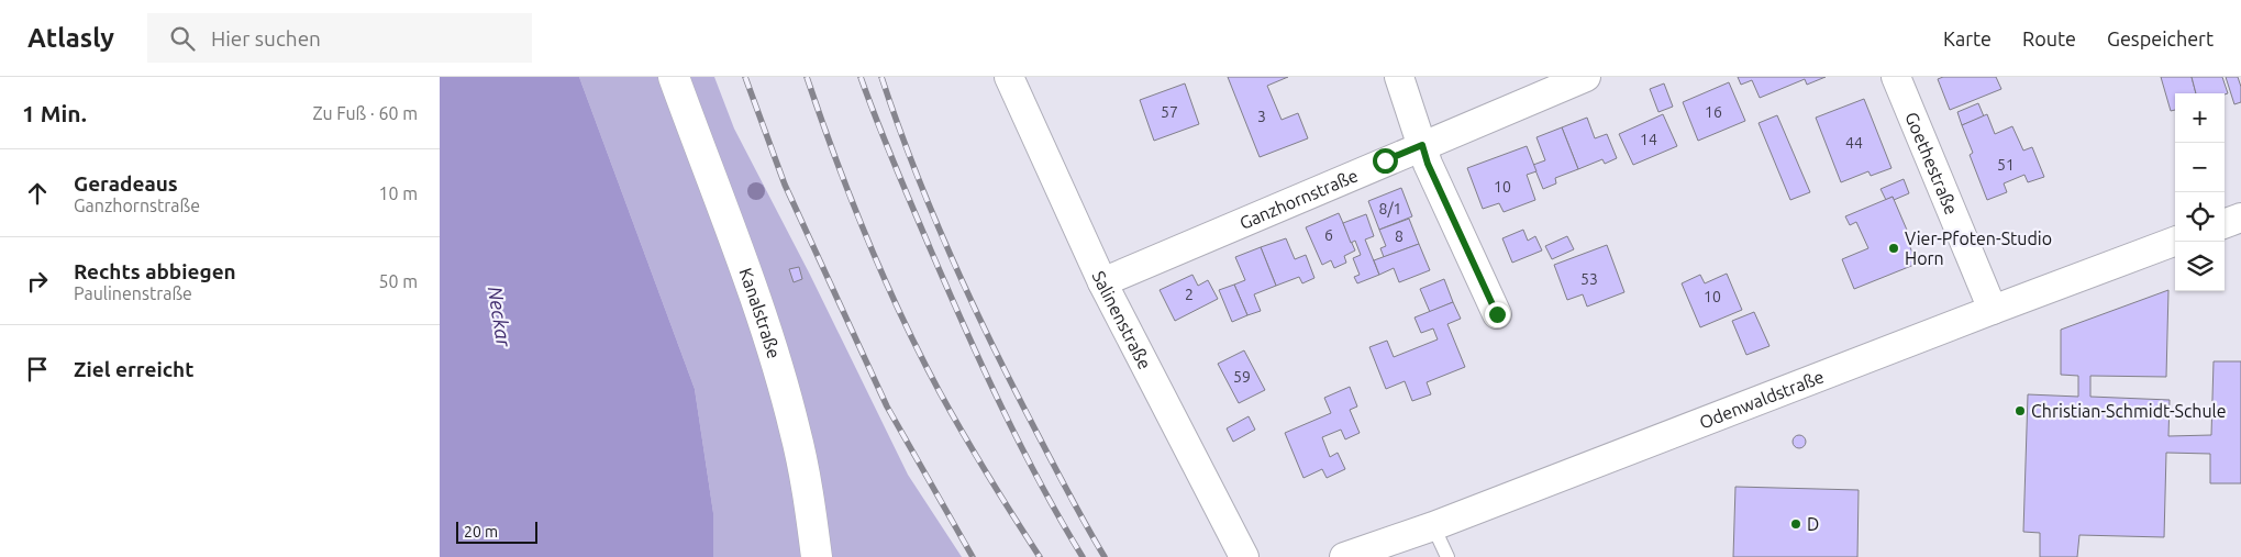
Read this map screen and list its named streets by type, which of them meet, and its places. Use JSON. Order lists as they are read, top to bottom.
{
  "streets": {
    "main road": ["Kanalstraße"],
    "street": [
      "Goethestraße",
      "Ganzhornstraße",
      "Salinenstraße",
      "Odenwaldstraße"
    ]
  },
  "crossings": [
    ["Goethestraße", "Odenwaldstraße"],
    ["Ganzhornstraße", "Salinenstraße"]
  ],
  "water": ["Neckar"],
  "places": ["Vier-Pfoten-Studio Horn", "Christian-Schmidt-Schule", "D"],
  "house_numbers": [
    "57",
    "16",
    "3",
    "14",
    "44",
    "51",
    "10",
    "8/1",
    "6",
    "8",
    "53",
    "2",
    "10",
    "59"
  ],
  "scale_bar": "20 m",
  "page": {
    "header": "Atlasly",
    "search": "Hier suchen",
    "nav": ["Karte", "Route", "Gespeichert"],
    "heading": ["1 Min.", "Zu Fuß · 60 m"],
    "map_buttons": ["+", "−"],
    "list": [
      ["Geradeaus", "Ganzhornstraße", "10 m"],
      ["Rechts abbiegen", "Paulinenstraße", "50 m"],
      "Ziel erreicht"
    ],
    "scale": "20 m"
  }
}
